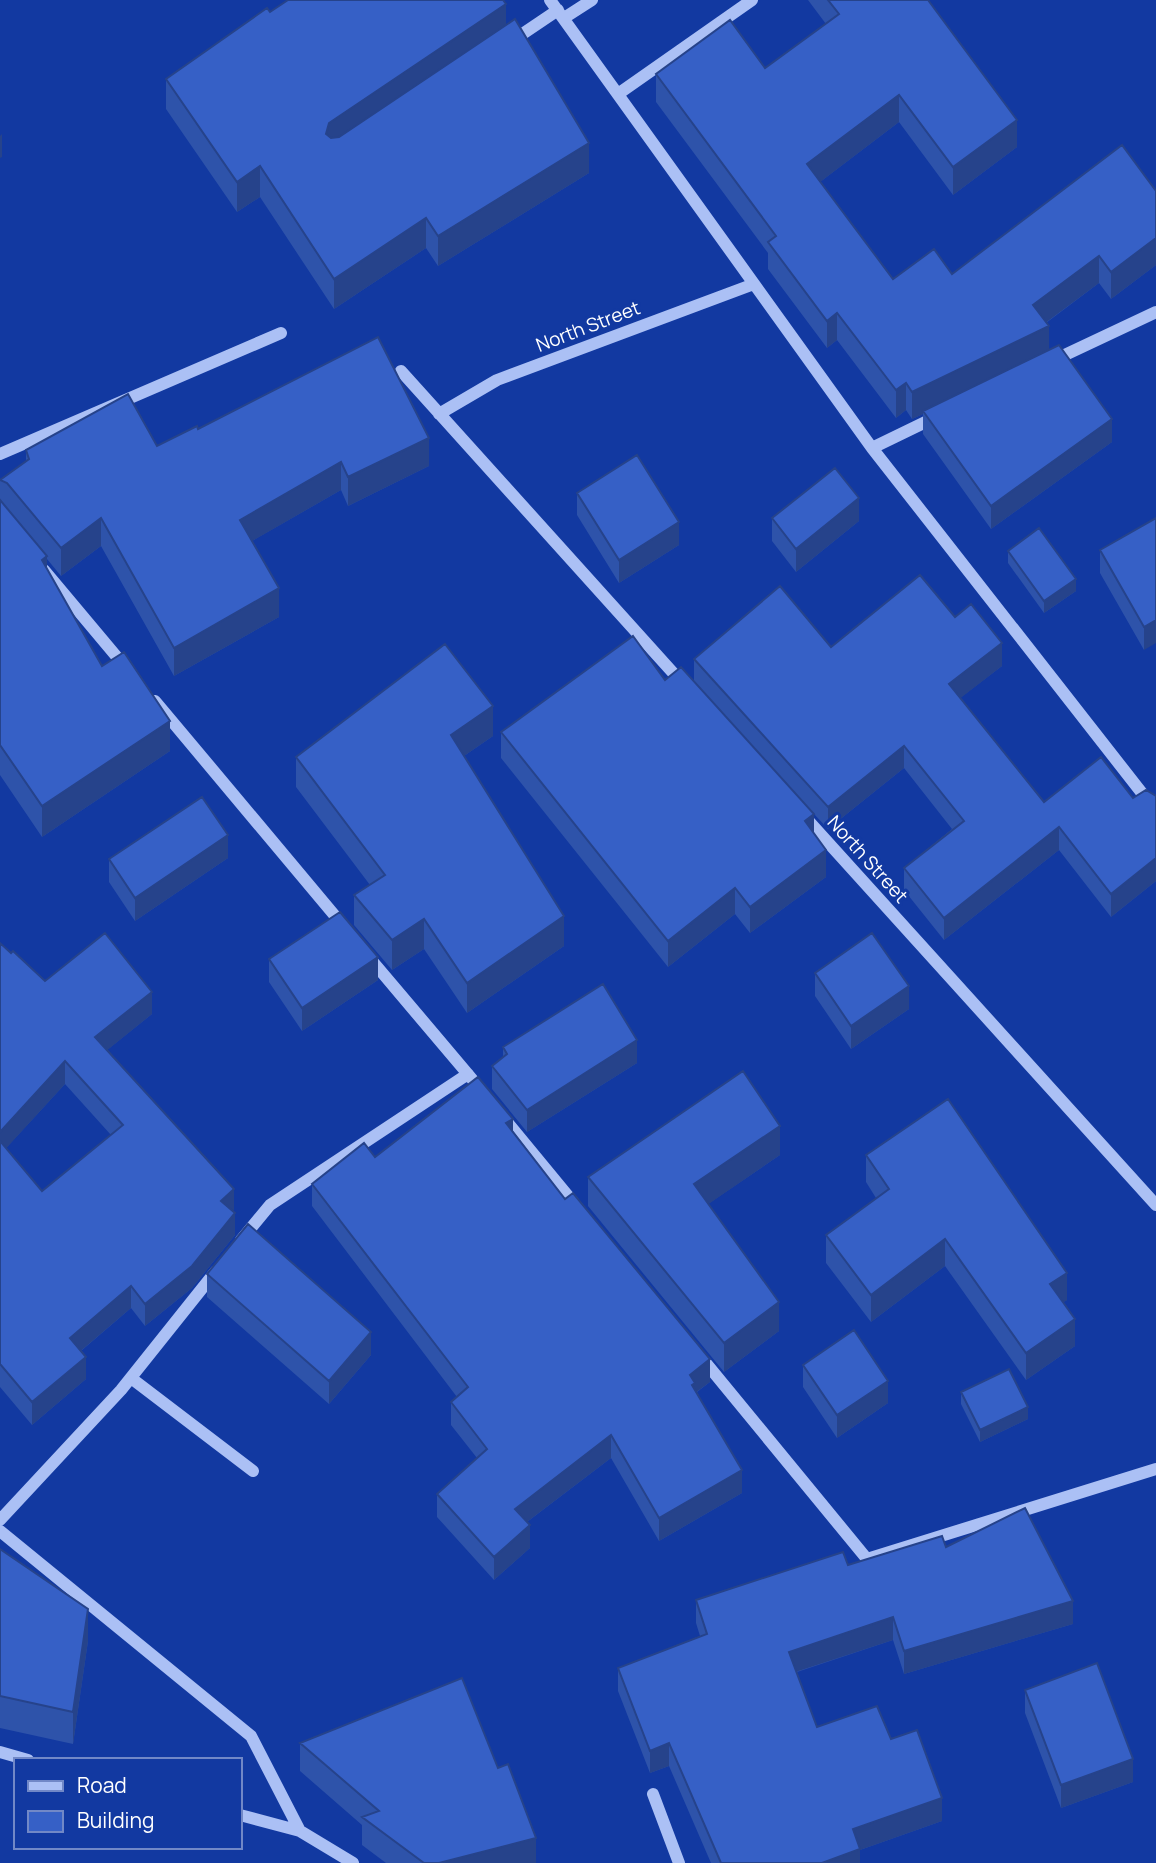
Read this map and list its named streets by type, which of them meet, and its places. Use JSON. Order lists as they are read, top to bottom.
{
  "streets": {
    "street": ["North Street"]
  },
  "legend": ["Road", "Building"]
}
